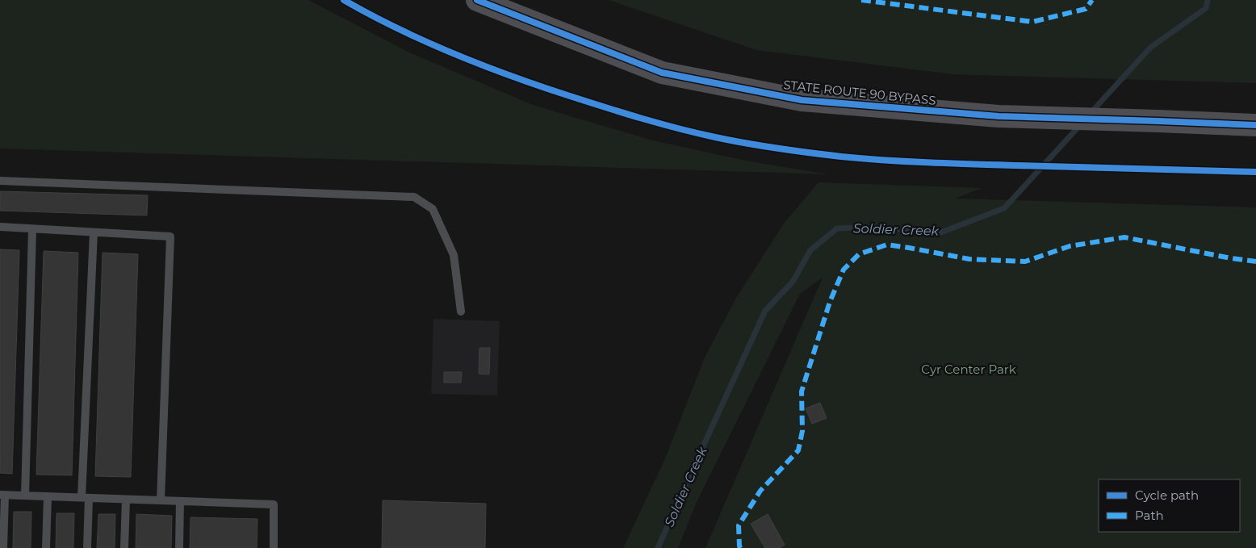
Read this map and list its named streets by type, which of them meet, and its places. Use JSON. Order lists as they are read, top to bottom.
{
  "streets": {
    "highway": ["STATE ROUTE 90 BYPASS"]
  },
  "water": ["Soldier Creek"],
  "parks": ["Cyr Center Park"],
  "legend": ["Cycle path", "Path"]
}
